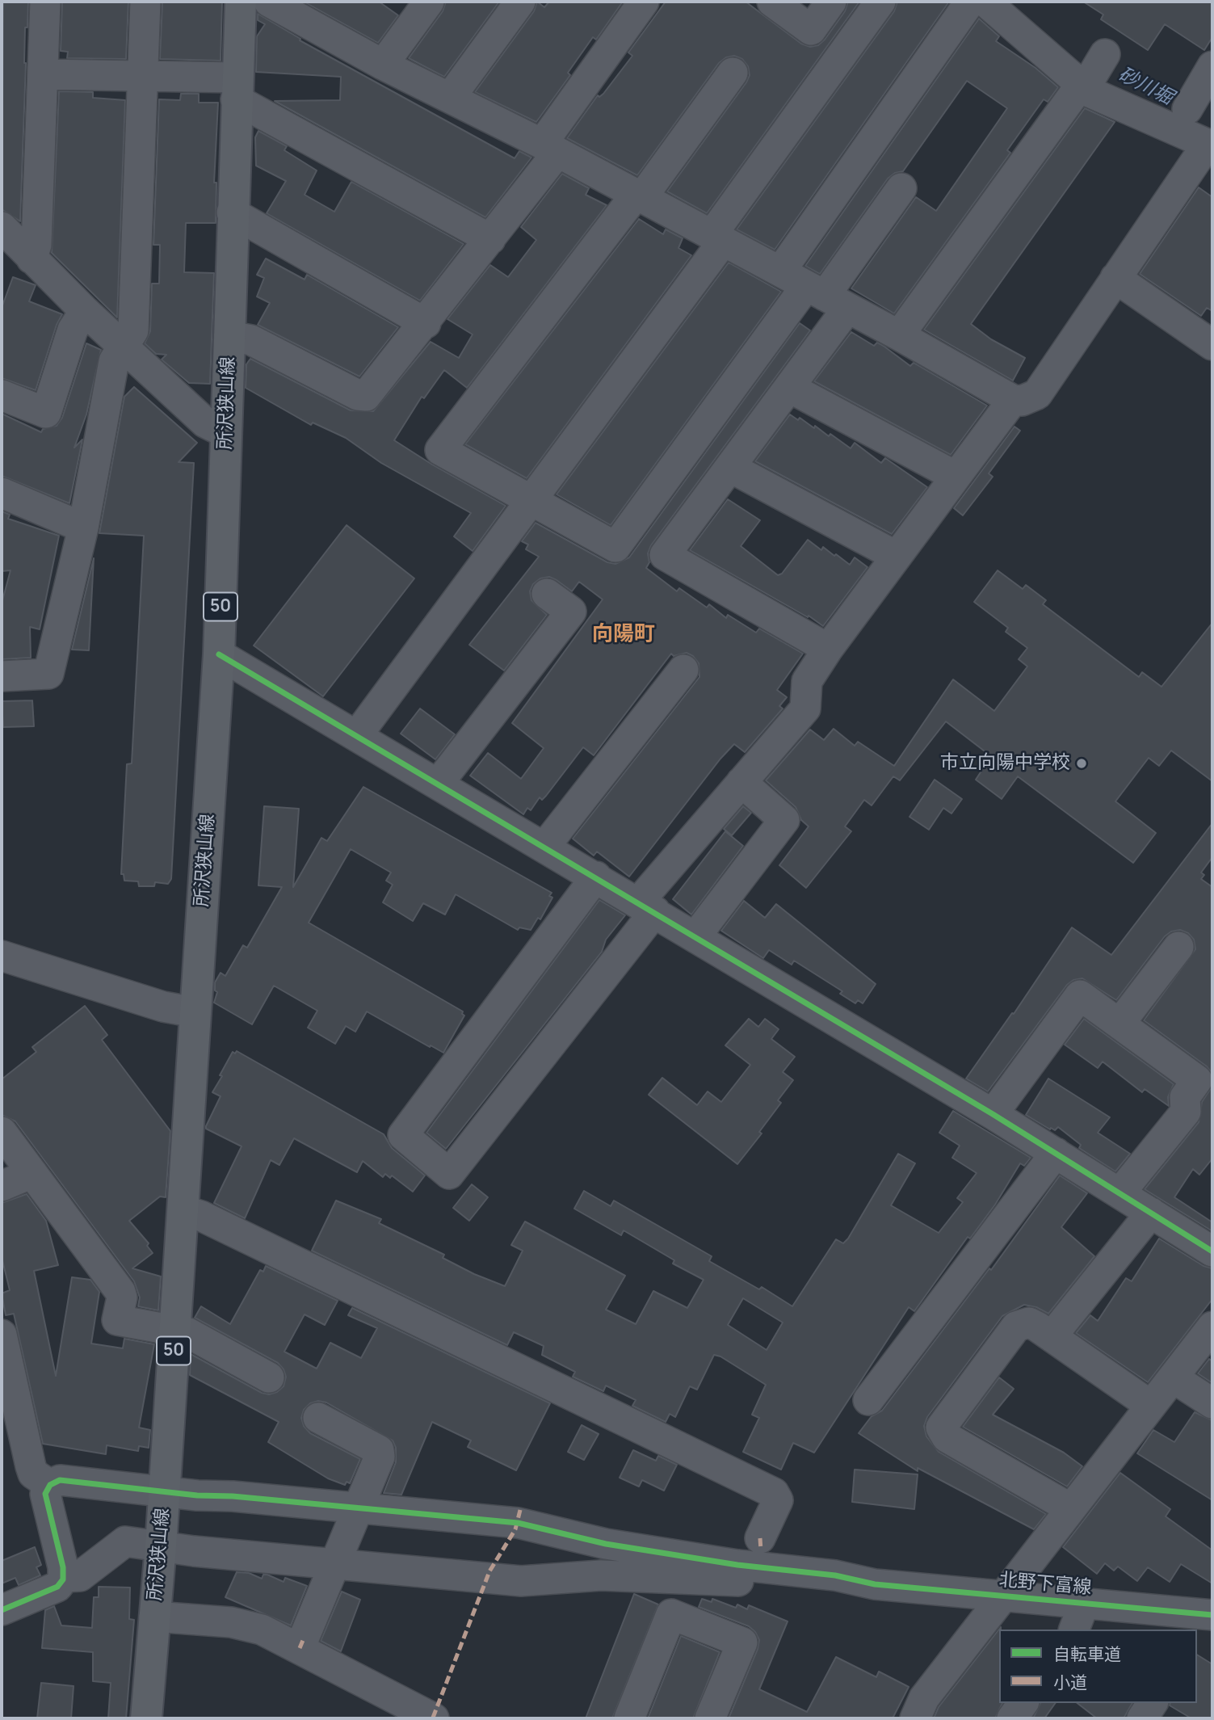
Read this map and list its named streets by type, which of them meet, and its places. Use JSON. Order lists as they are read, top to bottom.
{
  "streets": {
    "main road": ["所沢狭山線", "50"],
    "street": ["北野下富線"]
  },
  "districts": ["向陽町"],
  "water": ["砂川堀"],
  "places": ["市立向陽中学校"],
  "legend": ["自転車道", "小道"]
}
